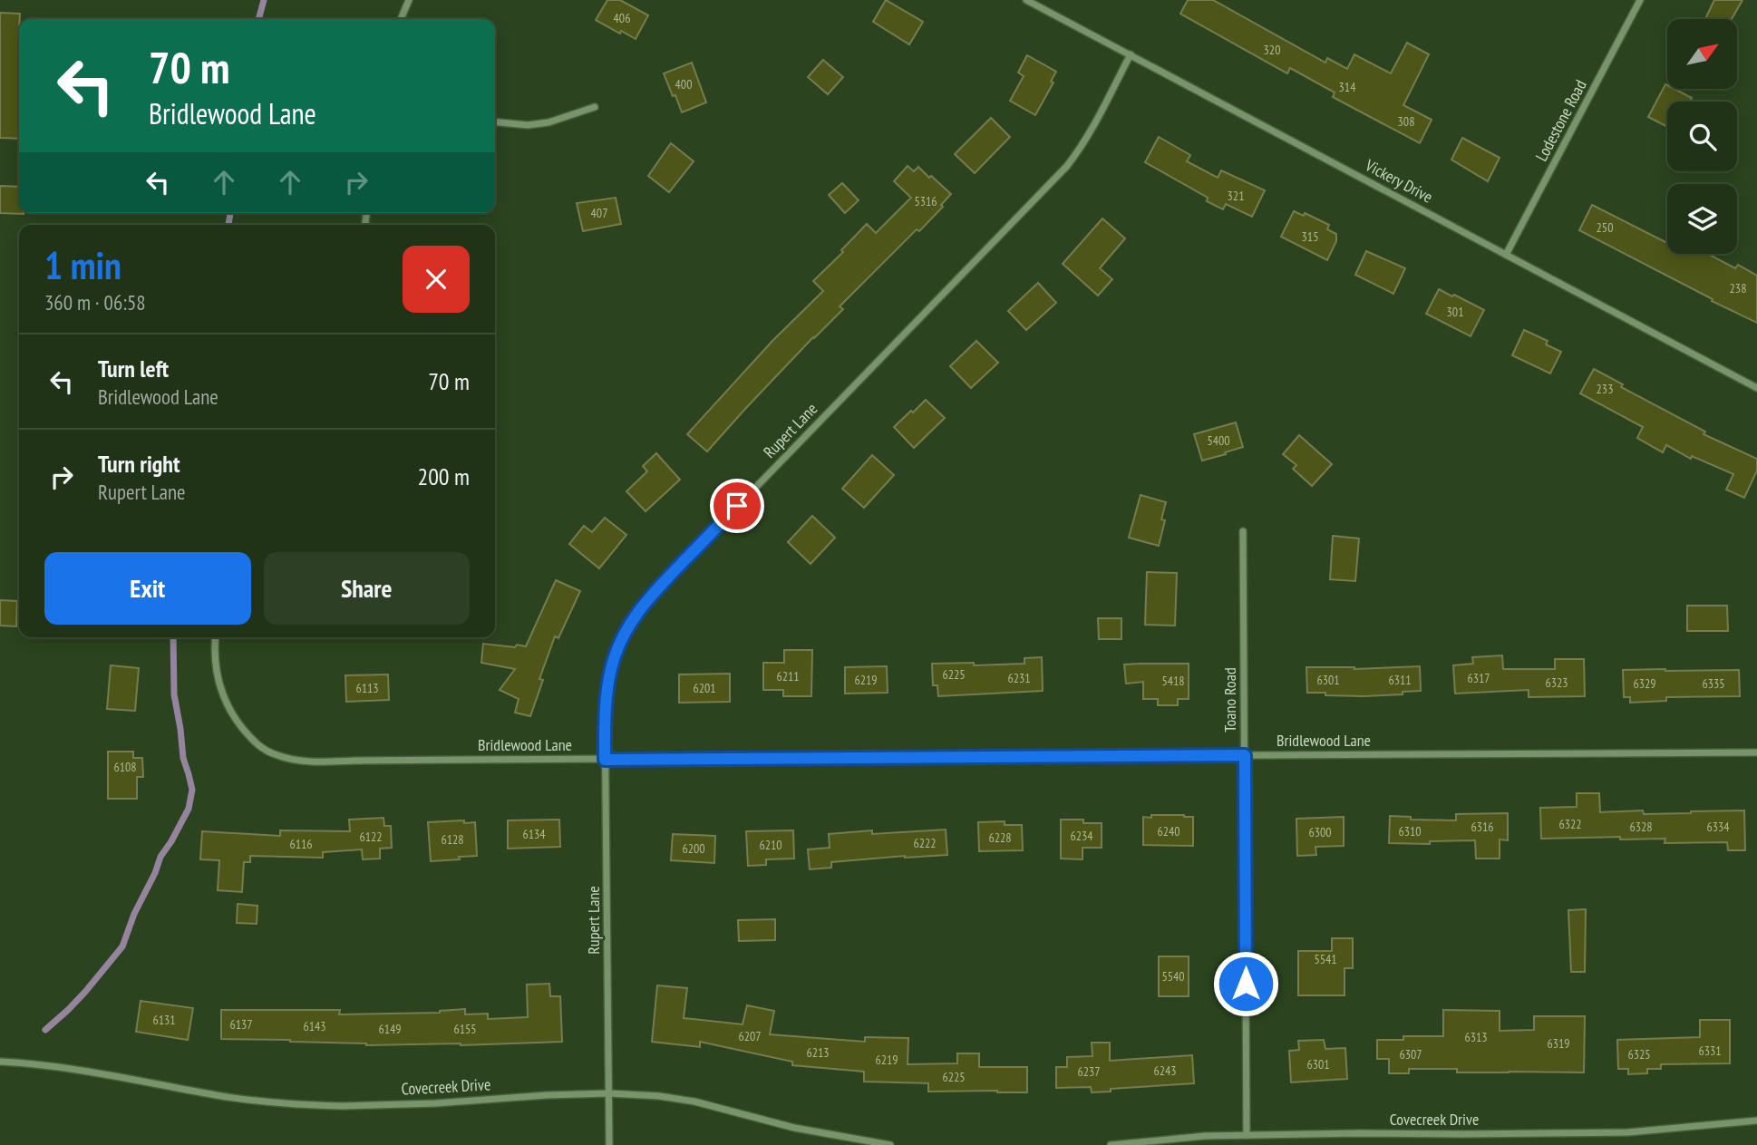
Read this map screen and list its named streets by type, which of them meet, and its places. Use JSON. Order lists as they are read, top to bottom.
{
  "streets": {
    "street": [
      "Lodestone Road",
      "Vickery Drive",
      "Rupert Lane",
      "Toano Road",
      "Bridlewood Lane",
      "Covecreek Drive"
    ]
  },
  "crossings": [
    ["Lodestone Road", "Vickery Drive"],
    ["Vickery Drive", "Rupert Lane"],
    ["Rupert Lane", "Bridlewood Lane"],
    ["Rupert Lane", "Covecreek Drive"],
    ["Toano Road", "Bridlewood Lane"],
    ["Toano Road", "Covecreek Drive"]
  ],
  "house_numbers": [
    "406",
    "320",
    "400",
    "314",
    "308",
    "321",
    "5316",
    "407",
    "250",
    "315",
    "238",
    "301",
    "233",
    "5400",
    "6225",
    "6211",
    "6231",
    "6317",
    "6219",
    "6301",
    "6311",
    "5418",
    "6323",
    "6329",
    "6335",
    "6113",
    "6201",
    "6108",
    "6322",
    "6316",
    "6328",
    "6334",
    "6240",
    "6310",
    "6300",
    "6134",
    "6234",
    "6122",
    "6228",
    "6128",
    "6222",
    "6116",
    "6210",
    "6200",
    "5541",
    "5540",
    "6131",
    "6137",
    "6143",
    "6149",
    "6155",
    "6207",
    "6313",
    "6319",
    "6331",
    "6213",
    "6307",
    "6325",
    "6219",
    "6301",
    "6243",
    "6237",
    "6225"
  ],
  "north": "top right",
  "page": {
    "turn": ["70 m", "Bridlewood Lane"],
    "heading": ["1 min", "360 m · 06:58"],
    "list": [
      {
        "name": "Turn left",
        "note": "Bridlewood Lane",
        "value": "70 m"
      },
      {
        "name": "Turn right",
        "note": "Rupert Lane",
        "value": "200 m"
      }
    ],
    "buttons": ["Exit", "Share"]
  }
}
